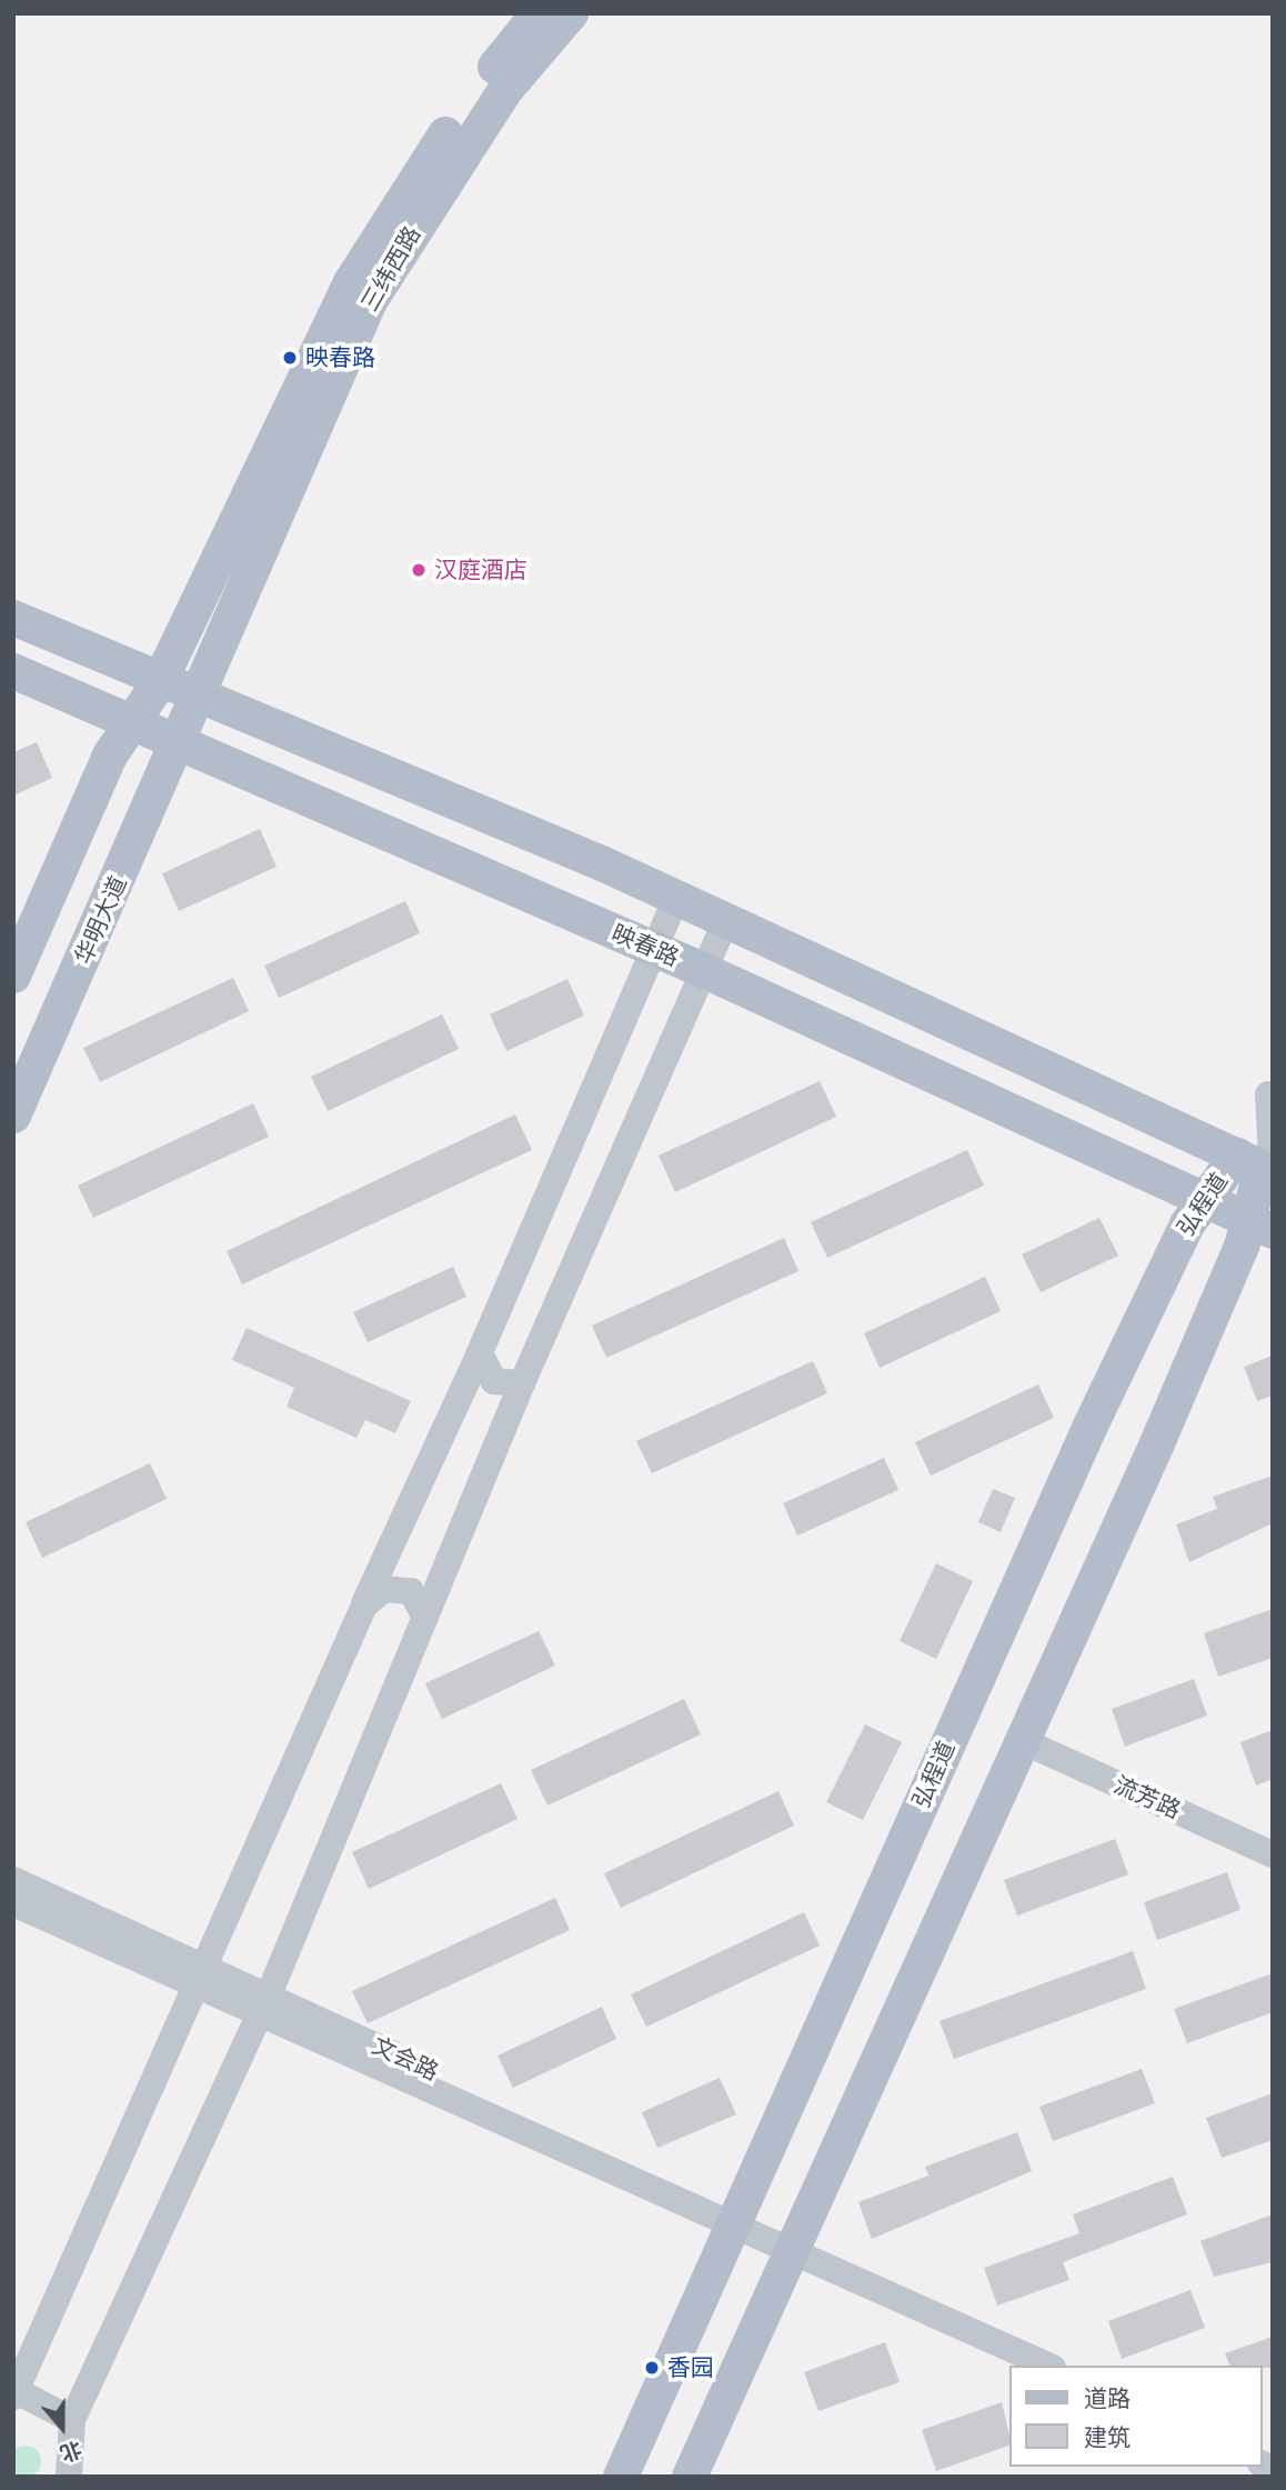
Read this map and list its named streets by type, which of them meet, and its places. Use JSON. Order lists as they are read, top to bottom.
{
  "streets": {
    "main road": [
      "三纬西路",
      "华明大道",
      "映春路",
      "弘程道"
    ],
    "street": ["流芳路", "文会路"]
  },
  "crossings": [
    ["三纬西路", "华明大道"],
    ["三纬西路", "映春路"],
    ["华明大道", "映春路"],
    ["映春路", "弘程道"],
    ["弘程道", "流芳路"],
    ["弘程道", "文会路"]
  ],
  "places": ["映春路", "汉庭酒店", "香园"],
  "legend": ["道路", "建筑"],
  "north": "bottom"
}
